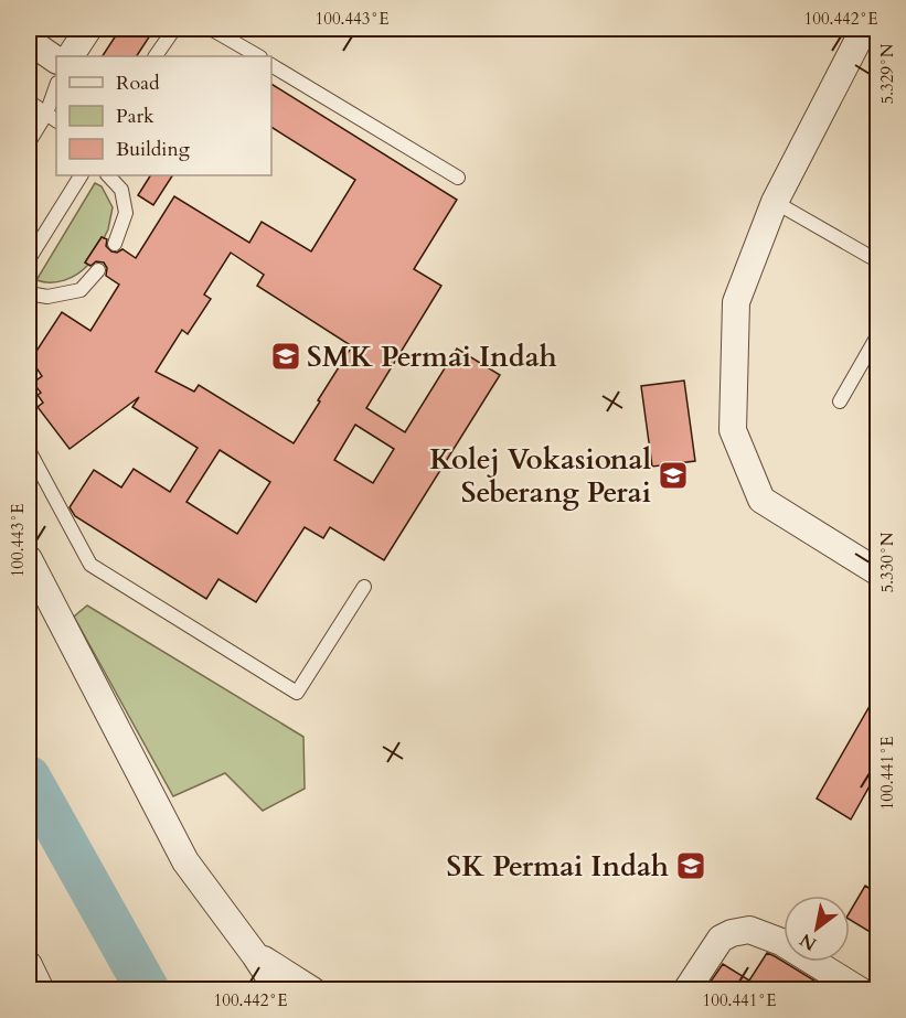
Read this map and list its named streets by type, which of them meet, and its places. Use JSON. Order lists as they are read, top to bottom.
{
  "places": {
    "school or university": ["SMK Permai Indah", "Kolej Vokasional Seberang Perai", "SK Permai Indah"]
  },
  "legend": ["Road", "Park", "Building"],
  "north": "bottom left",
  "coordinates": [
    "100.443°E",
    "100.442°E",
    "5.329°N",
    "5.330°N",
    "100.441°E"
  ]
}
